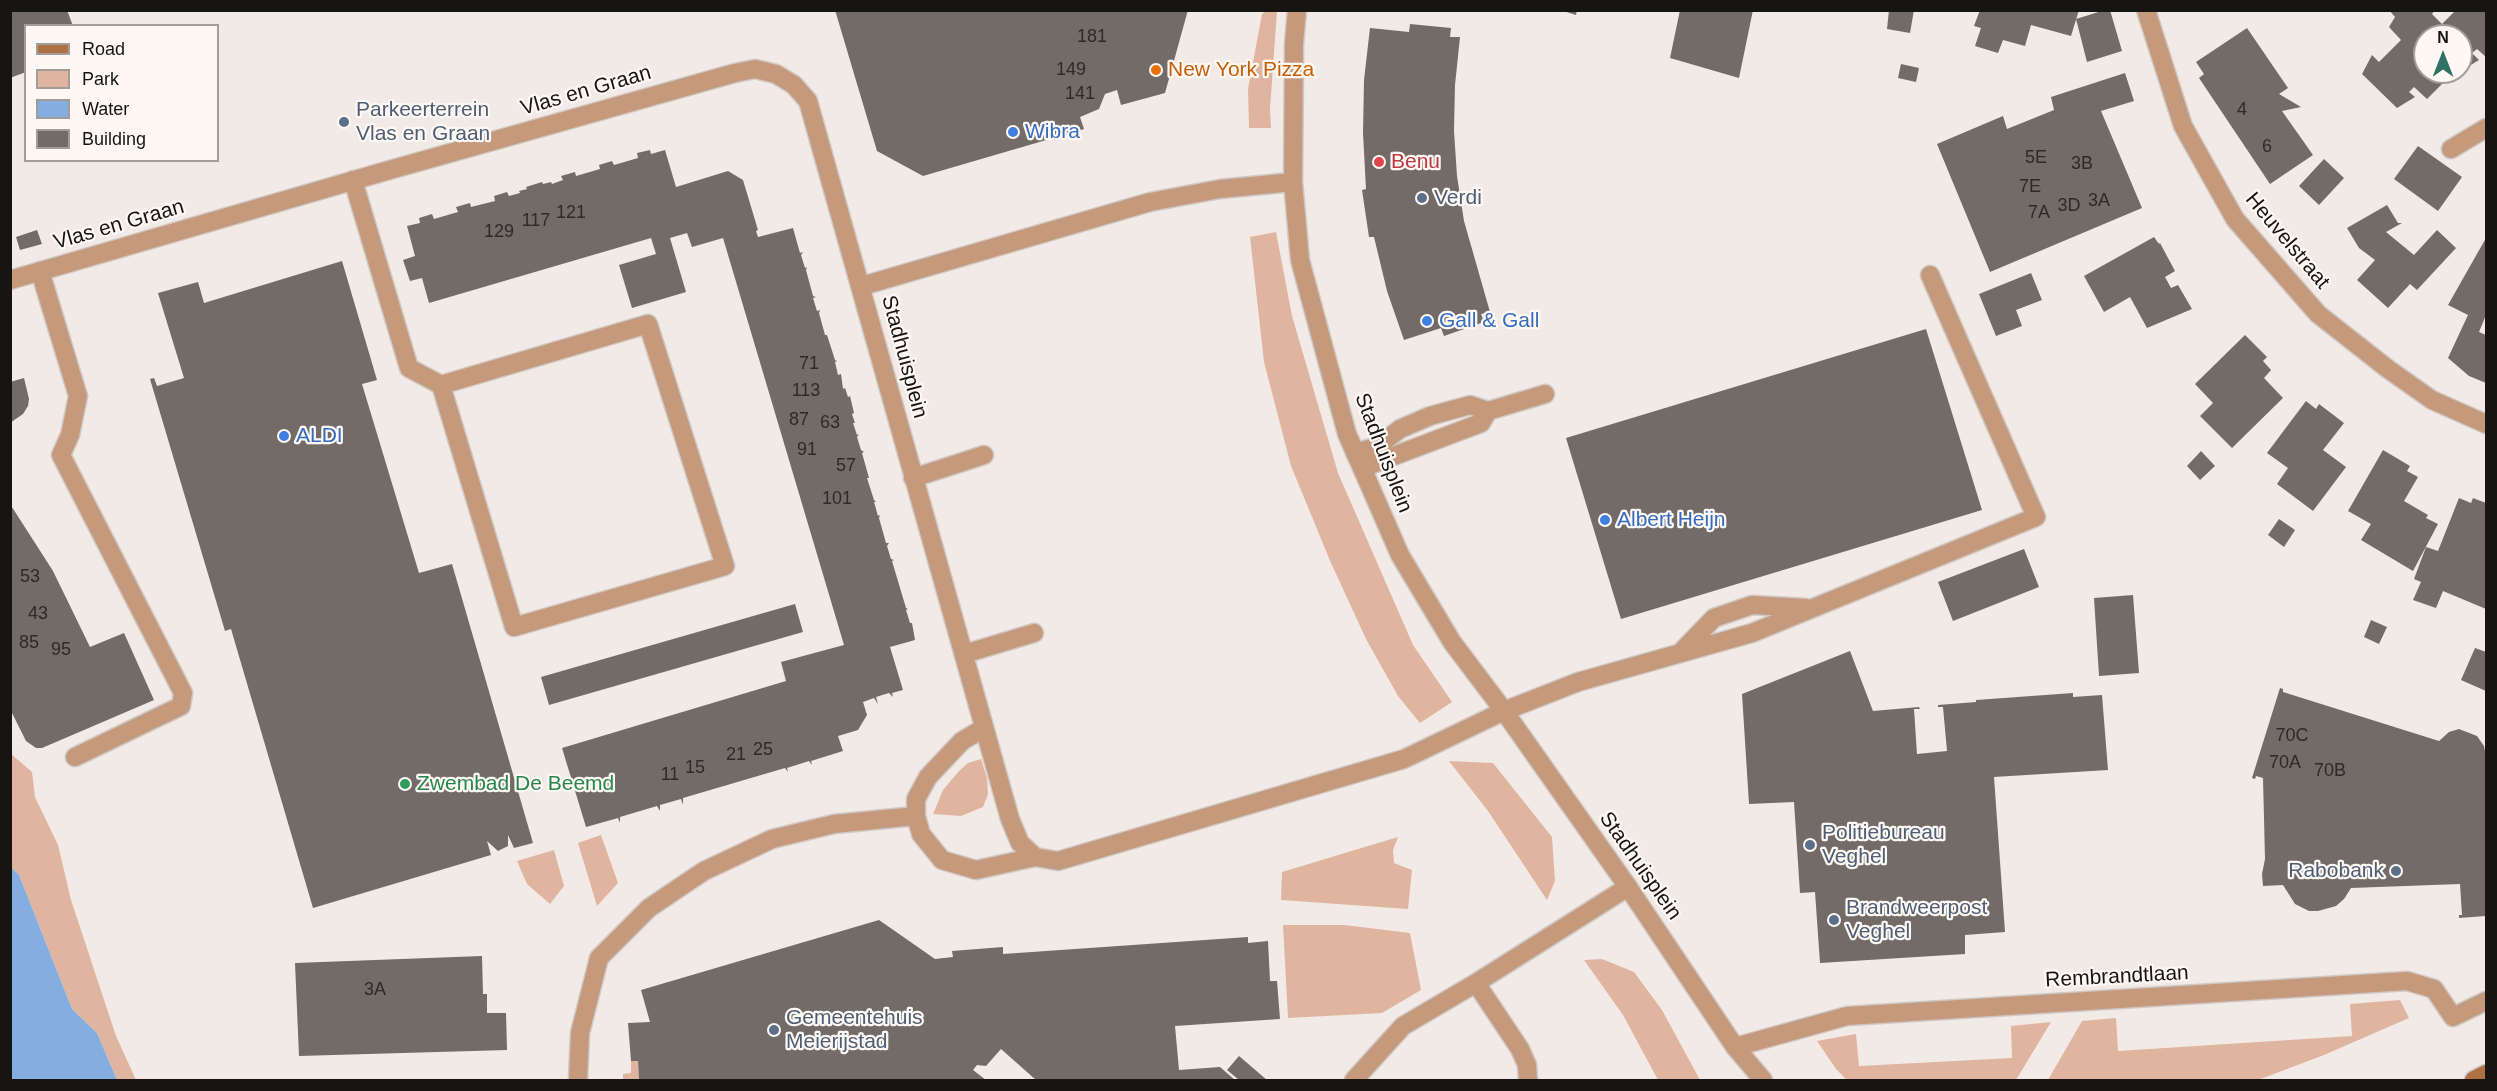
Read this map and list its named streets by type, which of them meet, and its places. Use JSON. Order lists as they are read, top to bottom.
{
  "streets": {
    "street": [
      "Vlas en Graan",
      "Heuvelstraat",
      "Stadhuisplein",
      "Rembrandtlaan"
    ]
  },
  "crossings": [
    ["Vlas en Graan", "Stadhuisplein"],
    ["Stadhuisplein", "Rembrandtlaan"]
  ],
  "places": [
    "New York Pizza",
    "Parkeerterrein Vlas en Graan",
    "Wibra",
    "Benu",
    "Verdi",
    "Gall & Gall",
    "ALDI",
    "Albert Heijn",
    "Zwembad De Beemd",
    "Politiebureau Veghel",
    "Rabobank",
    "Brandweerpost Veghel",
    "Gemeentehuis Meierijstad"
  ],
  "house_numbers": [
    "181",
    "149",
    "141",
    "4",
    "6",
    "5E",
    "3B",
    "7E",
    "3A",
    "3D",
    "121",
    "7A",
    "117",
    "129",
    "71",
    "113",
    "87",
    "63",
    "91",
    "57",
    "101",
    "53",
    "43",
    "85",
    "95",
    "70C",
    "25",
    "21",
    "70A",
    "15",
    "70B",
    "11",
    "3A"
  ],
  "legend": [
    "Road",
    "Park",
    "Water",
    "Building"
  ],
  "north": "top"
}
